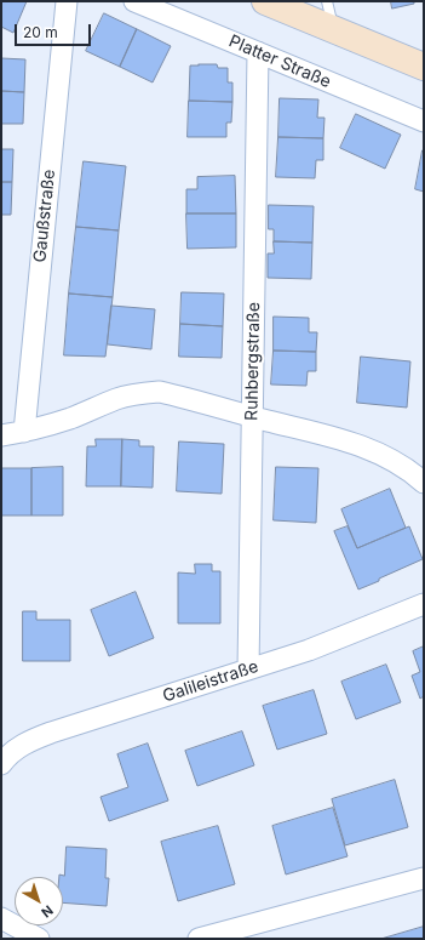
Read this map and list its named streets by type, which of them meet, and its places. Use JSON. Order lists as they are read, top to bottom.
{
  "streets": {
    "street": [
      "Platter Straße",
      "Gaußstraße",
      "Ruhbergstraße",
      "Galileistraße"
    ]
  },
  "crossings": [
    ["Platter Straße", "Ruhbergstraße"],
    ["Ruhbergstraße", "Galileistraße"]
  ],
  "scale_bar": "20 m",
  "north": "bottom right"
}
